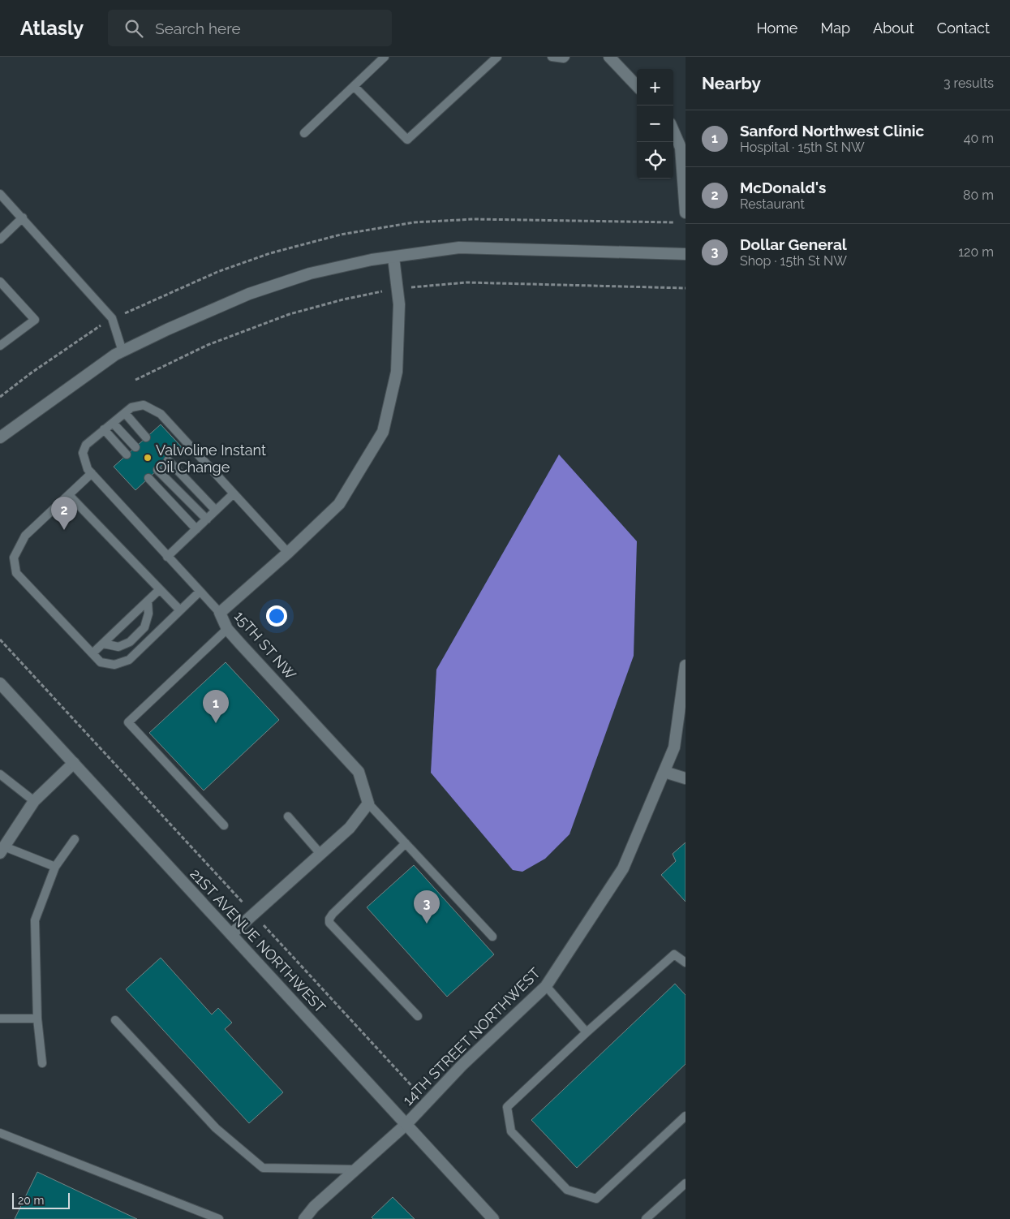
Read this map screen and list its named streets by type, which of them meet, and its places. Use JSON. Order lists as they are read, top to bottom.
{
  "streets": {
    "street": ["15TH ST NW", "21ST AVENUE NORTHWEST", "14TH STREET NORTHWEST"]
  },
  "crossings": [
    ["21ST AVENUE NORTHWEST", "14TH STREET NORTHWEST"]
  ],
  "places": ["Valvoline Instant Oil Change"],
  "scale_bar": "20 m",
  "page": {
    "header": "Atlasly",
    "search": "Search here",
    "nav": [
      "Home",
      "Map",
      "About",
      "Contact"
    ],
    "heading": ["Nearby", "3 results"],
    "map_buttons": ["+", "−"],
    "list": [
      {
        "mark": "1",
        "name": "Sanford Northwest Clinic",
        "note": "Hospital · 15th St NW",
        "value": "40 m"
      },
      {
        "mark": "2",
        "name": "McDonald's",
        "note": "Restaurant",
        "value": "80 m"
      },
      {
        "mark": "3",
        "name": "Dollar General",
        "note": "Shop · 15th St NW",
        "value": "120 m"
      }
    ],
    "pins": ["2", "1", "3"],
    "scale": "20 m"
  }
}
